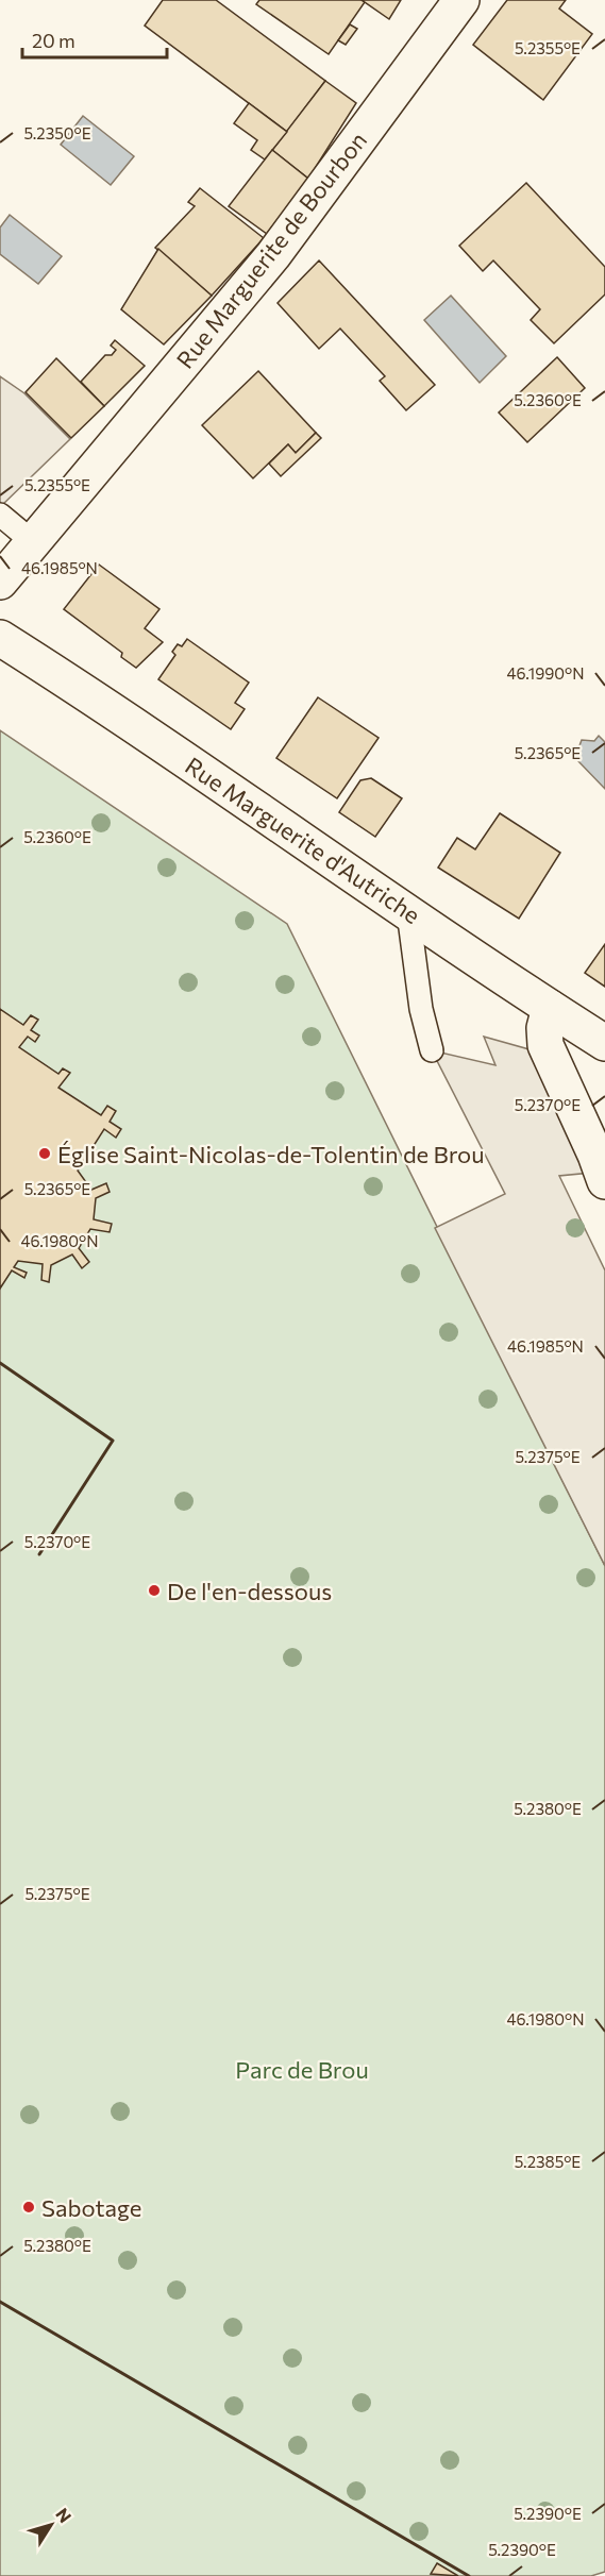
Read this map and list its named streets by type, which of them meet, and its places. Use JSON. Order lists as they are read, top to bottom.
{
  "streets": {
    "street": ["Rue Marguerite de Bourbon", "Rue Marguerite d'Autriche"]
  },
  "parks": ["Parc de Brou"],
  "places": ["Église Saint-Nicolas-de-Tolentin de Brou", "De l'en-dessous", "Sabotage"],
  "scale_bar": "20 m",
  "north": "top right",
  "coordinates": [
    "5.2355°E",
    "5.2350°E",
    "5.2360°E",
    "46.1985°N",
    "46.1990°N",
    "5.2365°E",
    "5.2370°E",
    "46.1980°N",
    "5.2375°E",
    "5.2380°E",
    "5.2385°E",
    "5.2390°E"
  ]
}
